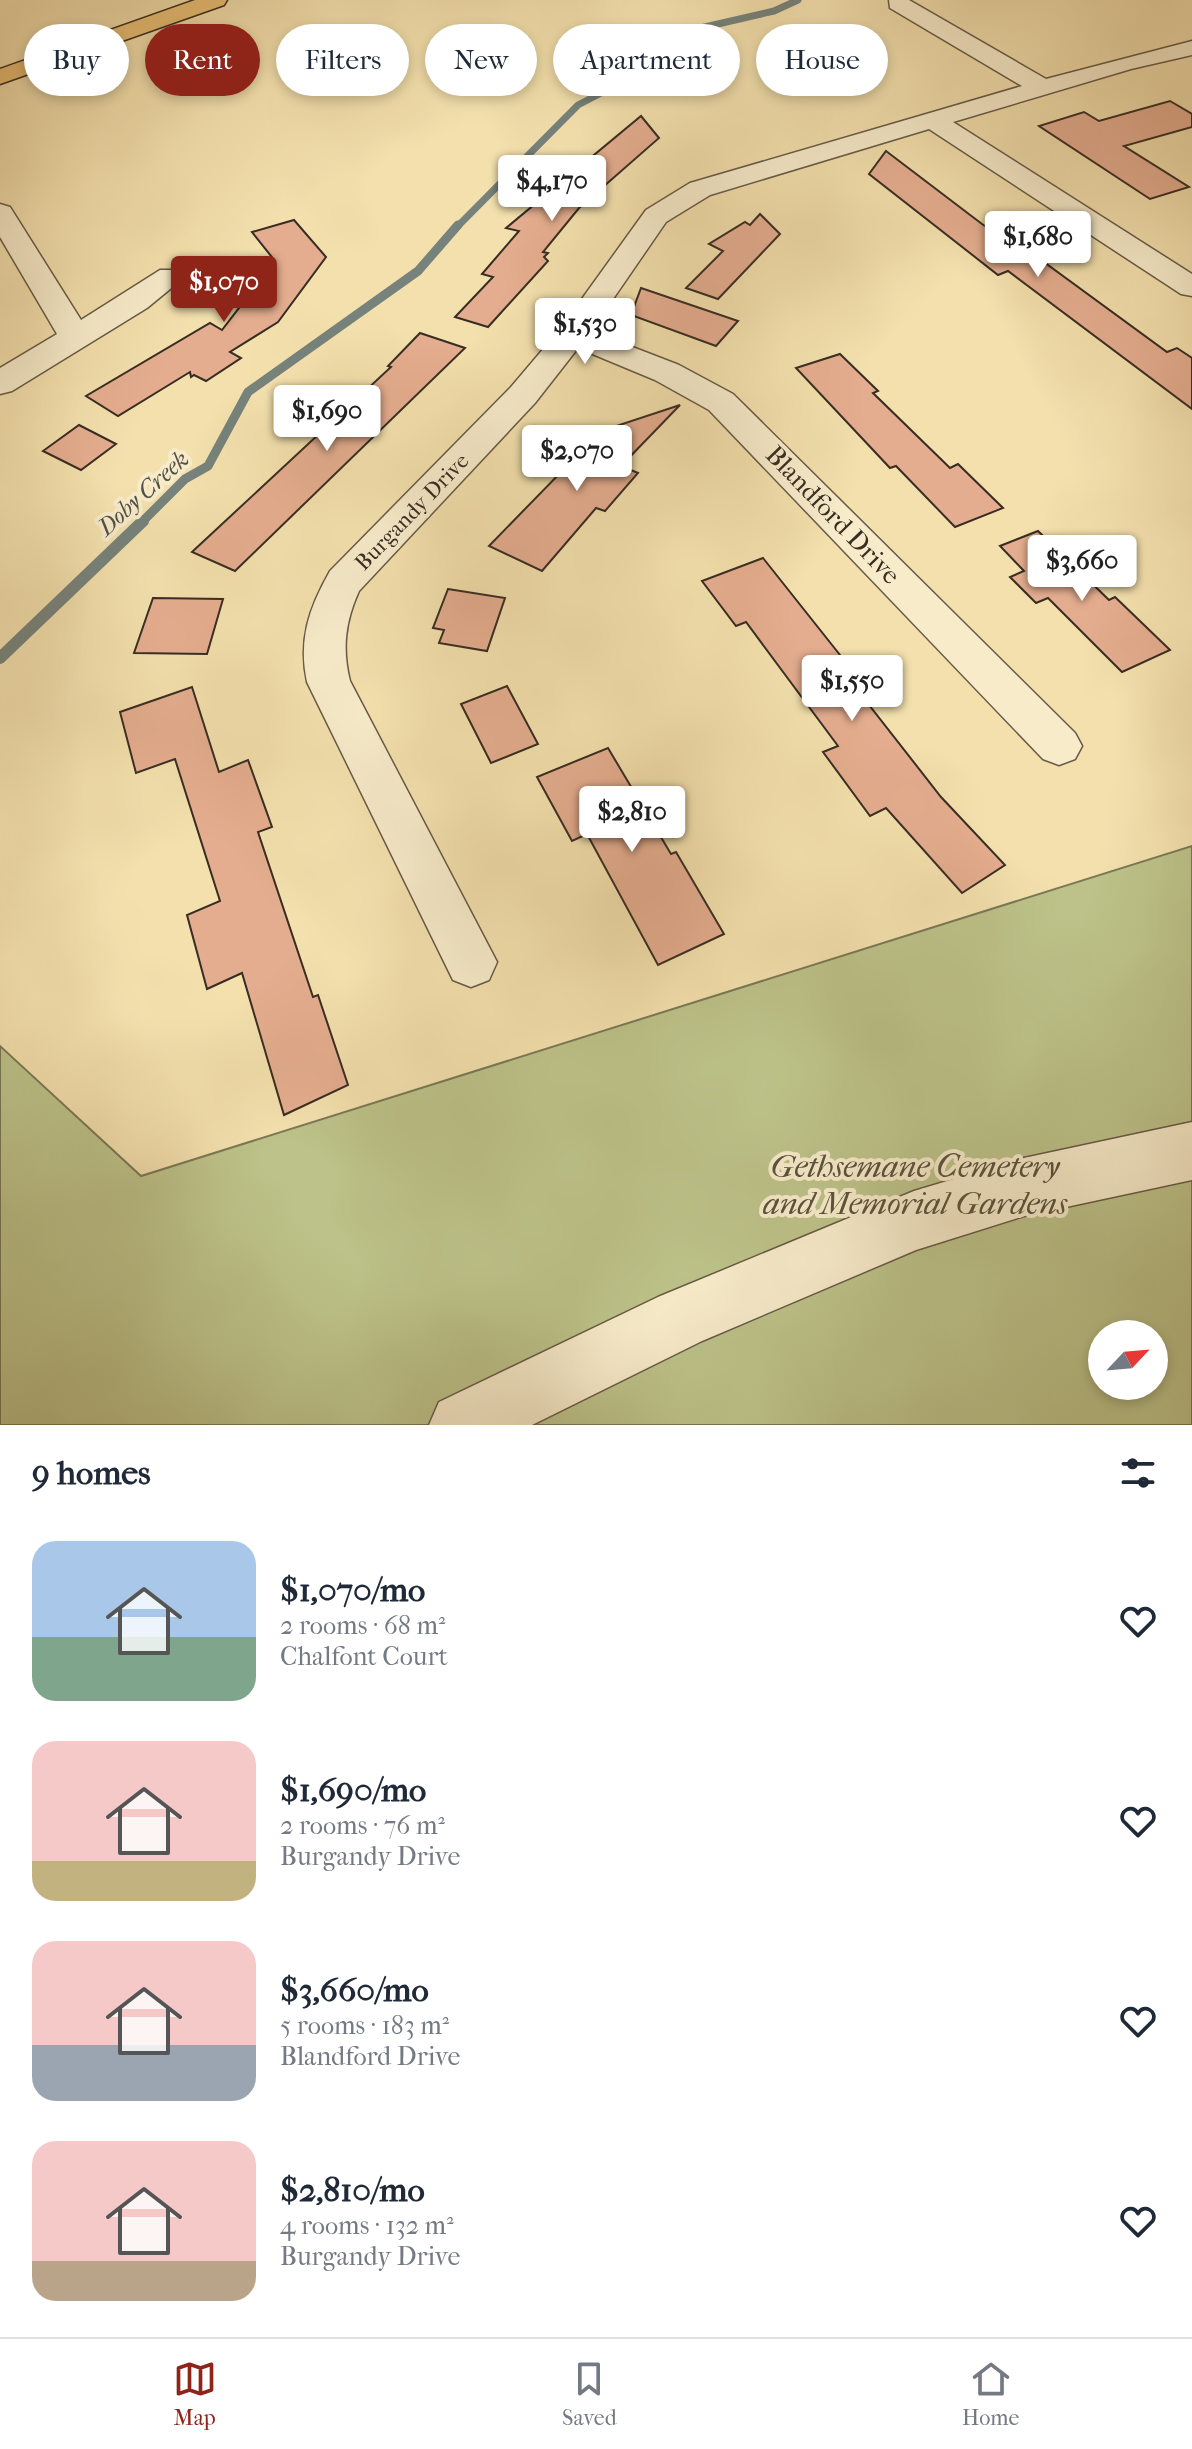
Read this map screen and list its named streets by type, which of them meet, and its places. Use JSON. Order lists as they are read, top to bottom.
{
  "streets": {
    "street": ["Burgandy Drive", "Blandford Drive"]
  },
  "crossings": [
    ["Burgandy Drive", "Blandford Drive"]
  ],
  "water": ["Doby Creek"],
  "parks": ["Gethsemane Cemetery and Memorial Gardens"],
  "north": "top right",
  "page": {
    "chip": [
      "Buy",
      "Rent",
      "Filters",
      "New",
      "Apartment",
      "House"
    ],
    "price": [
      "$4,170",
      "$1,680",
      "$1,070",
      "$1,530",
      "$1,690",
      "$2,070",
      "$3,660",
      "$1,550",
      "$2,810"
    ],
    "heading": "9 homes",
    "list": [
      {
        "name": "$1,070/mo",
        "note": "2 rooms · 68 m² · Chalfont Court"
      },
      {
        "name": "$1,690/mo",
        "note": "2 rooms · 76 m² · Burgandy Drive"
      },
      {
        "name": "$3,660/mo",
        "note": "5 rooms · 183 m² · Blandford Drive"
      },
      {
        "name": "$2,810/mo",
        "note": "4 rooms · 132 m² · Burgandy Drive"
      }
    ],
    "tabs": ["Map", "Saved", "Home"]
  }
}
